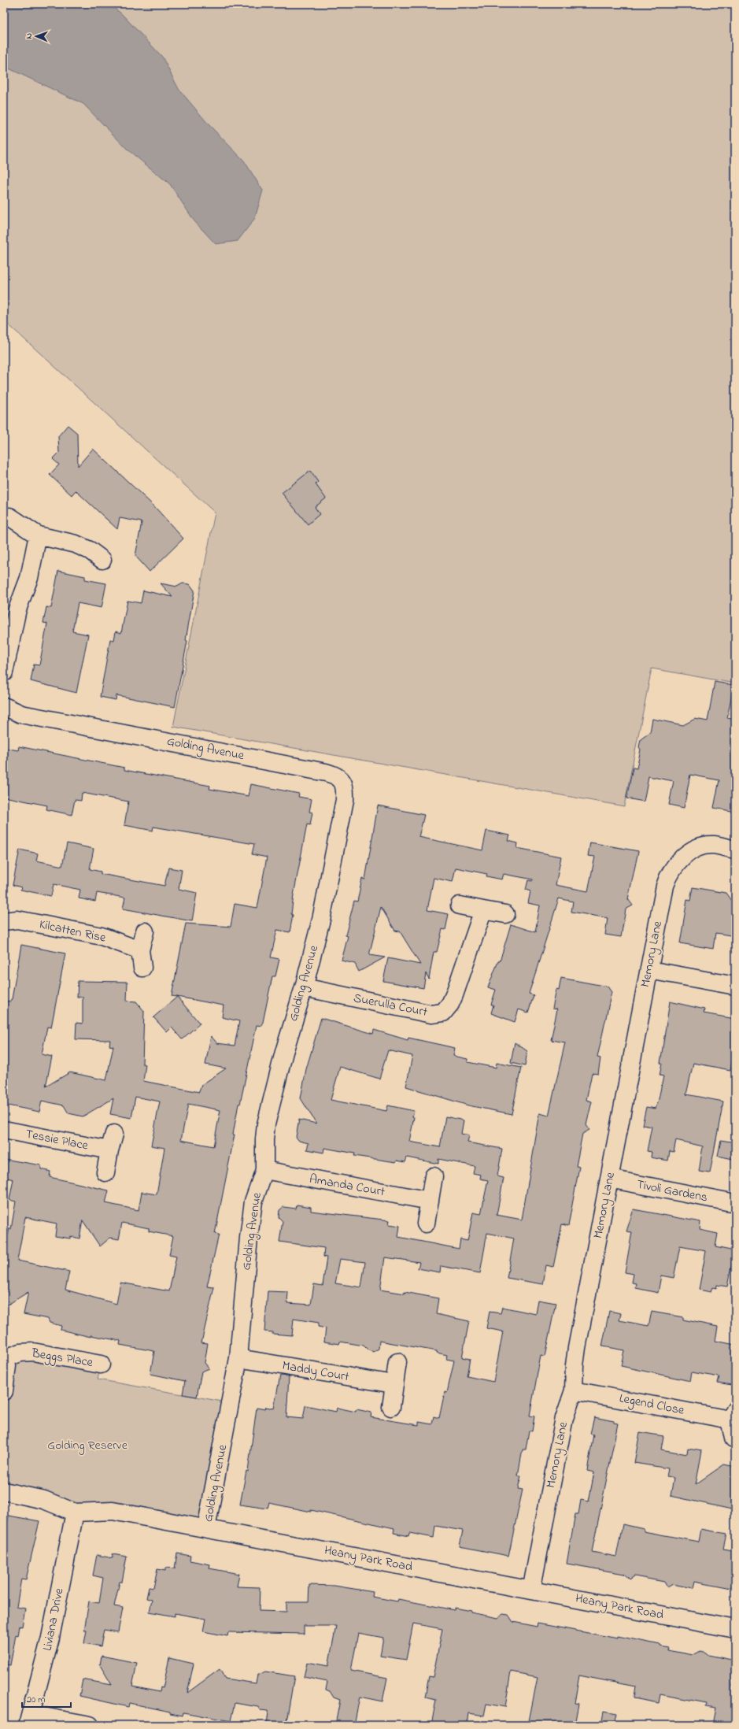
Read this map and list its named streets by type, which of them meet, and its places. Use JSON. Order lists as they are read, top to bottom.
{
  "streets": {
    "street": [
      "Golding Avenue",
      "Kilcatten Rise",
      "Memory Lane",
      "Suerulla Court",
      "Tessie Place",
      "Amanda Court",
      "Tivoli Gardens",
      "Beggs Place",
      "Maddy Court",
      "Legend Close",
      "Heany Park Road",
      "Liviana Drive"
    ]
  },
  "crossings": [
    ["Golding Avenue", "Suerulla Court"],
    ["Golding Avenue", "Amanda Court"],
    ["Golding Avenue", "Maddy Court"],
    ["Golding Avenue", "Heany Park Road"],
    ["Memory Lane", "Tivoli Gardens"],
    ["Memory Lane", "Legend Close"],
    ["Memory Lane", "Heany Park Road"],
    ["Heany Park Road", "Liviana Drive"]
  ],
  "parks": ["Golding Reserve"],
  "scale_bar": "20 m",
  "north": "left"
}
